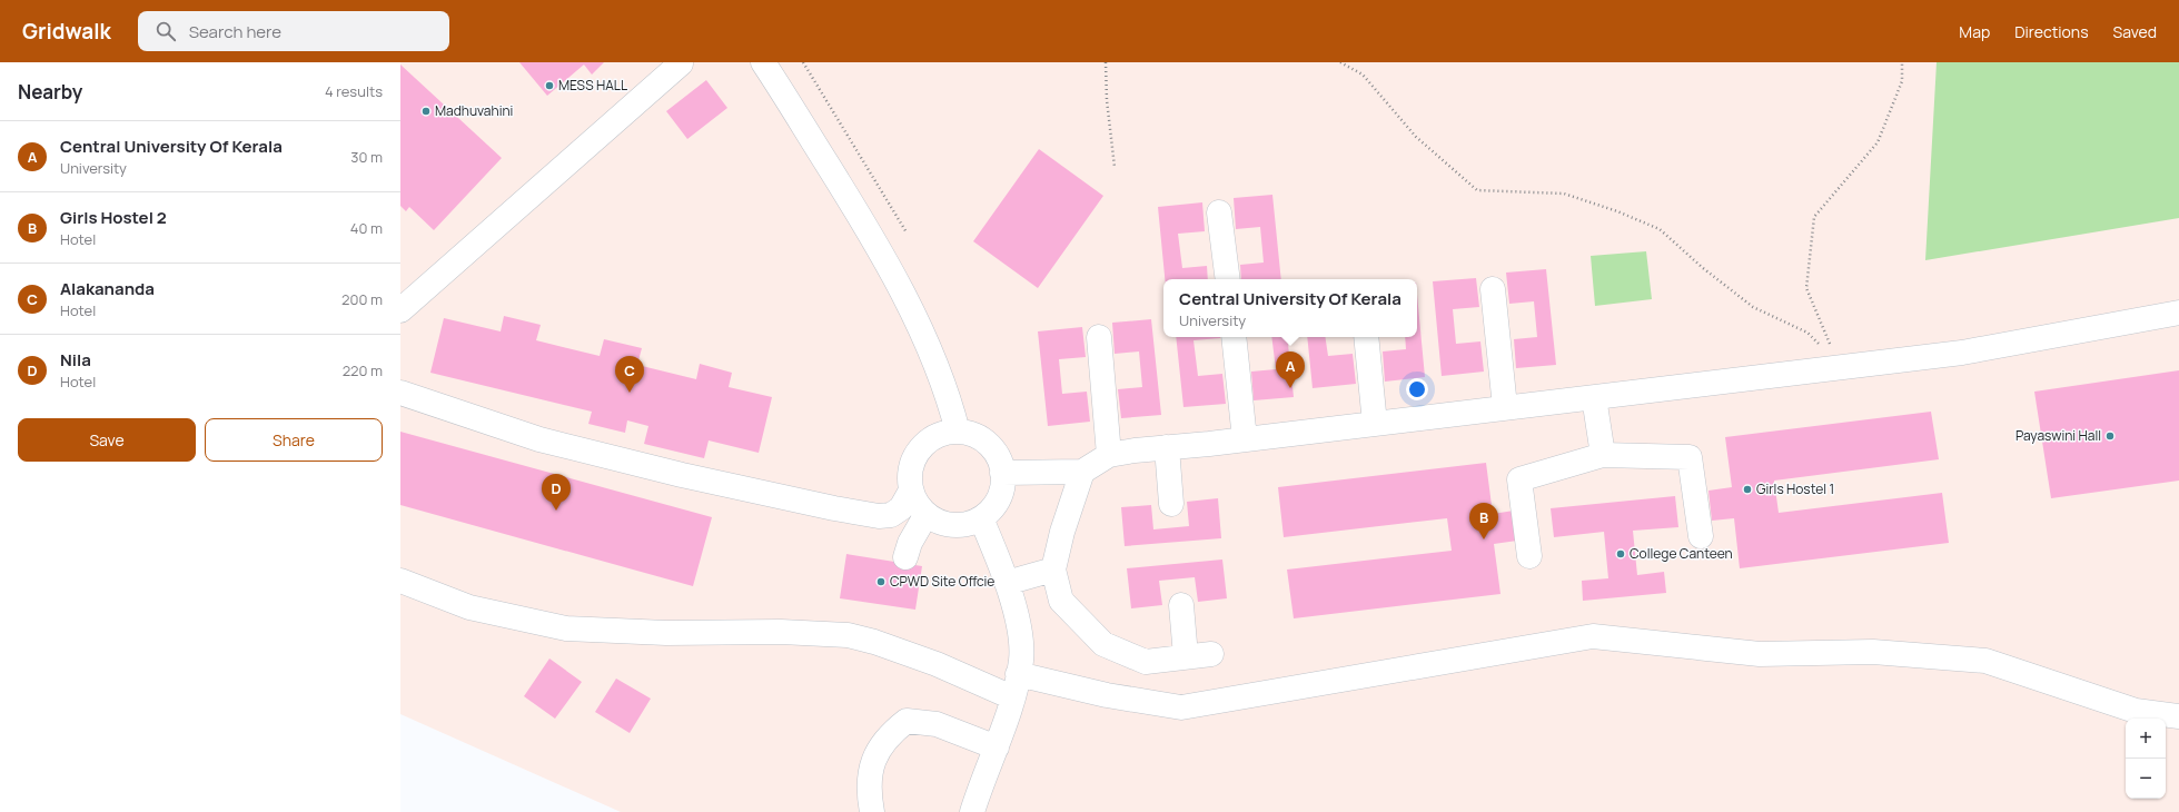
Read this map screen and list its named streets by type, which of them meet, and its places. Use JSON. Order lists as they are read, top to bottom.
{
  "places": [
    "MESS HALL",
    "Madhuvahini",
    "Payaswini Hall",
    "Girls Hostel 1",
    "College Canteen",
    "CPWD Site Offcie"
  ],
  "page": {
    "header": "Gridwalk",
    "search": "Search here",
    "nav": ["Map", "Directions", "Saved"],
    "heading": ["Nearby", "4 results"],
    "list": [
      {
        "mark": "A",
        "name": "Central University Of Kerala",
        "note": "University",
        "value": "30 m"
      },
      {
        "mark": "B",
        "name": "Girls Hostel 2",
        "note": "Hotel",
        "value": "40 m"
      },
      {
        "mark": "C",
        "name": "Alakananda",
        "note": "Hotel",
        "value": "200 m"
      },
      {
        "mark": "D",
        "name": "Nila",
        "note": "Hotel",
        "value": "220 m"
      }
    ],
    "popup": ["Central University Of Kerala", "University"],
    "pins": [
      "A",
      "C",
      "D",
      "B"
    ],
    "buttons": ["Save", "Share"],
    "map_buttons": ["+", "−"]
  }
}
